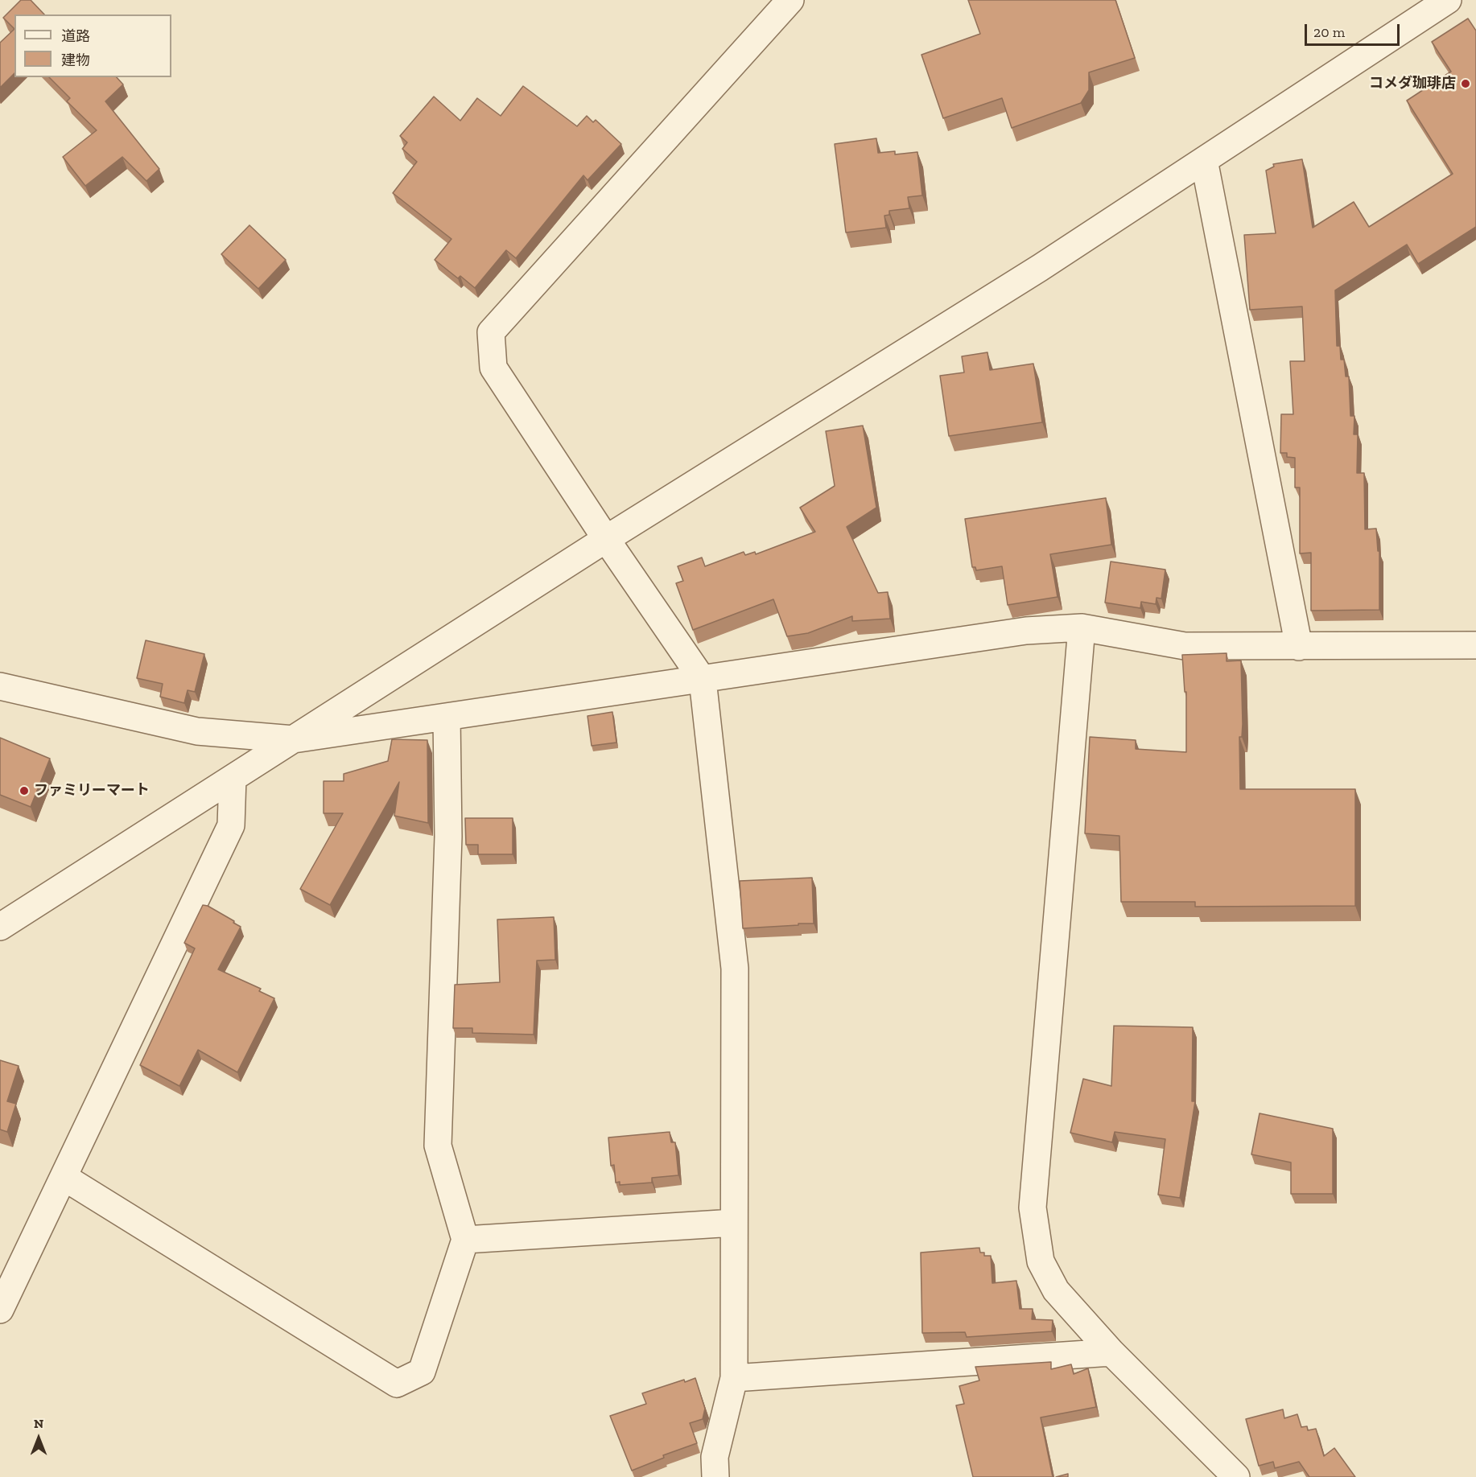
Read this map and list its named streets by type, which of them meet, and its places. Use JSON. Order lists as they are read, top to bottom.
{
  "places": ["コメダ珈琲店", "ファミリーマート"],
  "legend": ["道路", "建物"],
  "scale_bar": "20 m",
  "north": "top"
}
